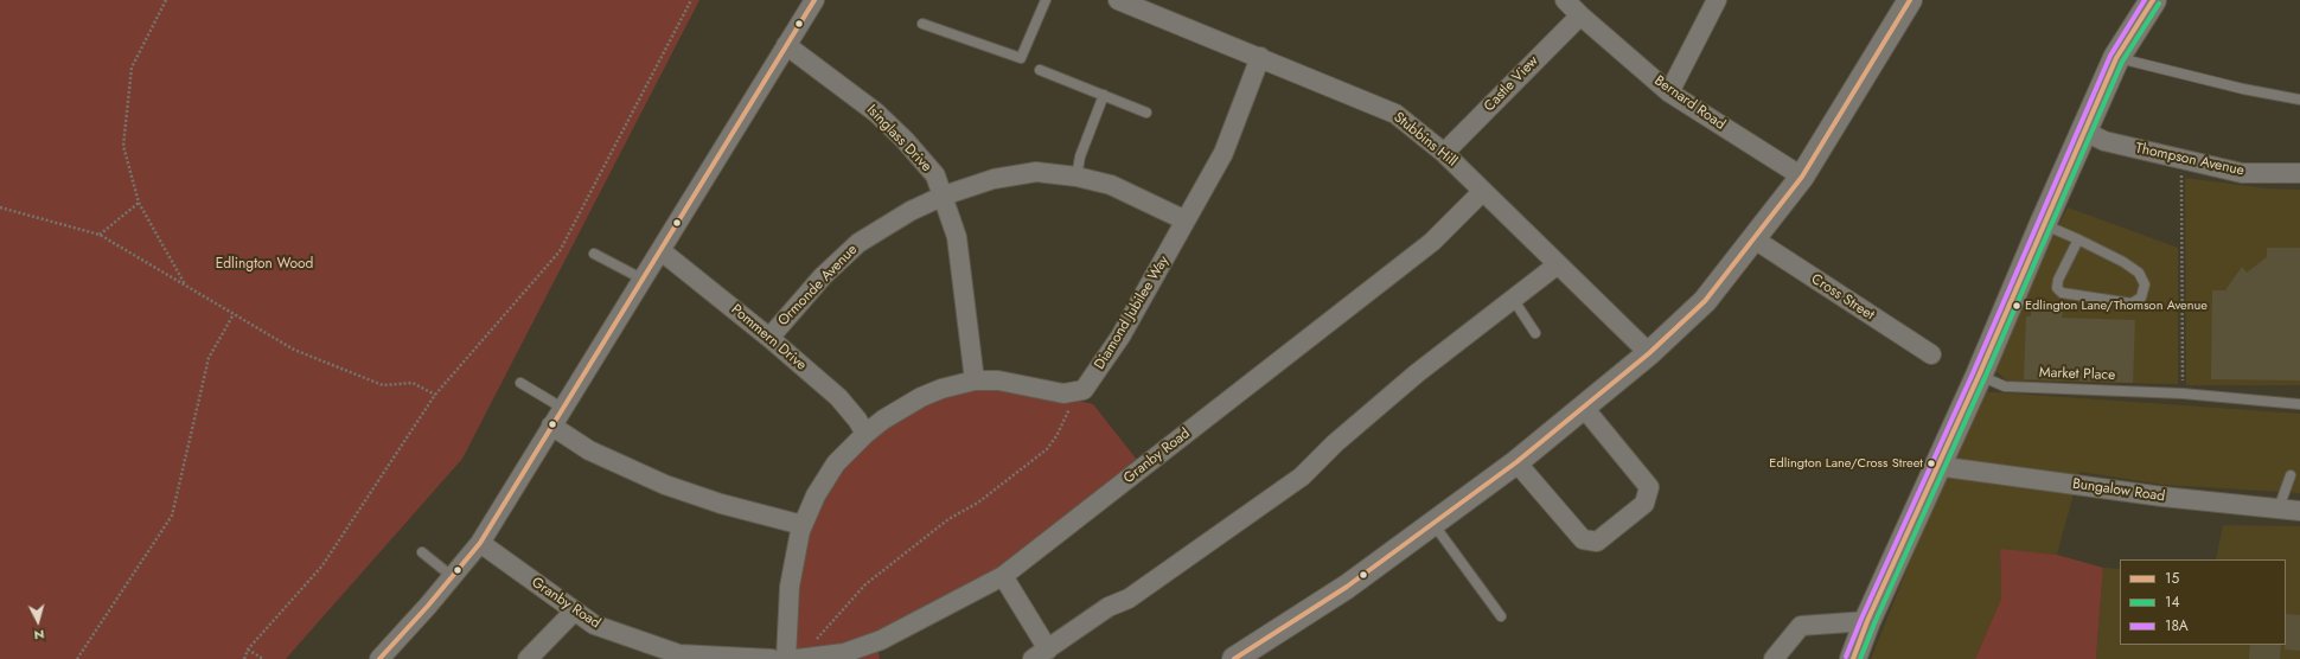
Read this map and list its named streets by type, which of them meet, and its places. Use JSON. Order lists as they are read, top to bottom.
{
  "streets": {
    "street": [
      "Castle View",
      "Bernard Road",
      "Isinglass Drive",
      "Stubbins Hill",
      "Thompson Avenue",
      "Ormonde Avenue",
      "Cross Street",
      "Diamond Jubilee Way",
      "Pommern Drive",
      "Granby Road",
      "Bungalow Road"
    ],
    "lane": ["Market Place"]
  },
  "crossings": [
    ["Castle View", "Bernard Road"],
    ["Castle View", "Stubbins Hill"],
    ["Isinglass Drive", "Ormonde Avenue"],
    ["Stubbins Hill", "Diamond Jubilee Way"],
    ["Stubbins Hill", "Granby Road"],
    ["Ormonde Avenue", "Diamond Jubilee Way"],
    ["Ormonde Avenue", "Pommern Drive"]
  ],
  "parks": ["Edlington Wood"],
  "places": ["Edlington Lane/Thomson Avenue", "Edlington Lane/Cross Street"],
  "lines": ["transit line 15", "transit line 18A", "transit line 14"],
  "legend": ["15", "14", "18A"],
  "north": "bottom"
}
